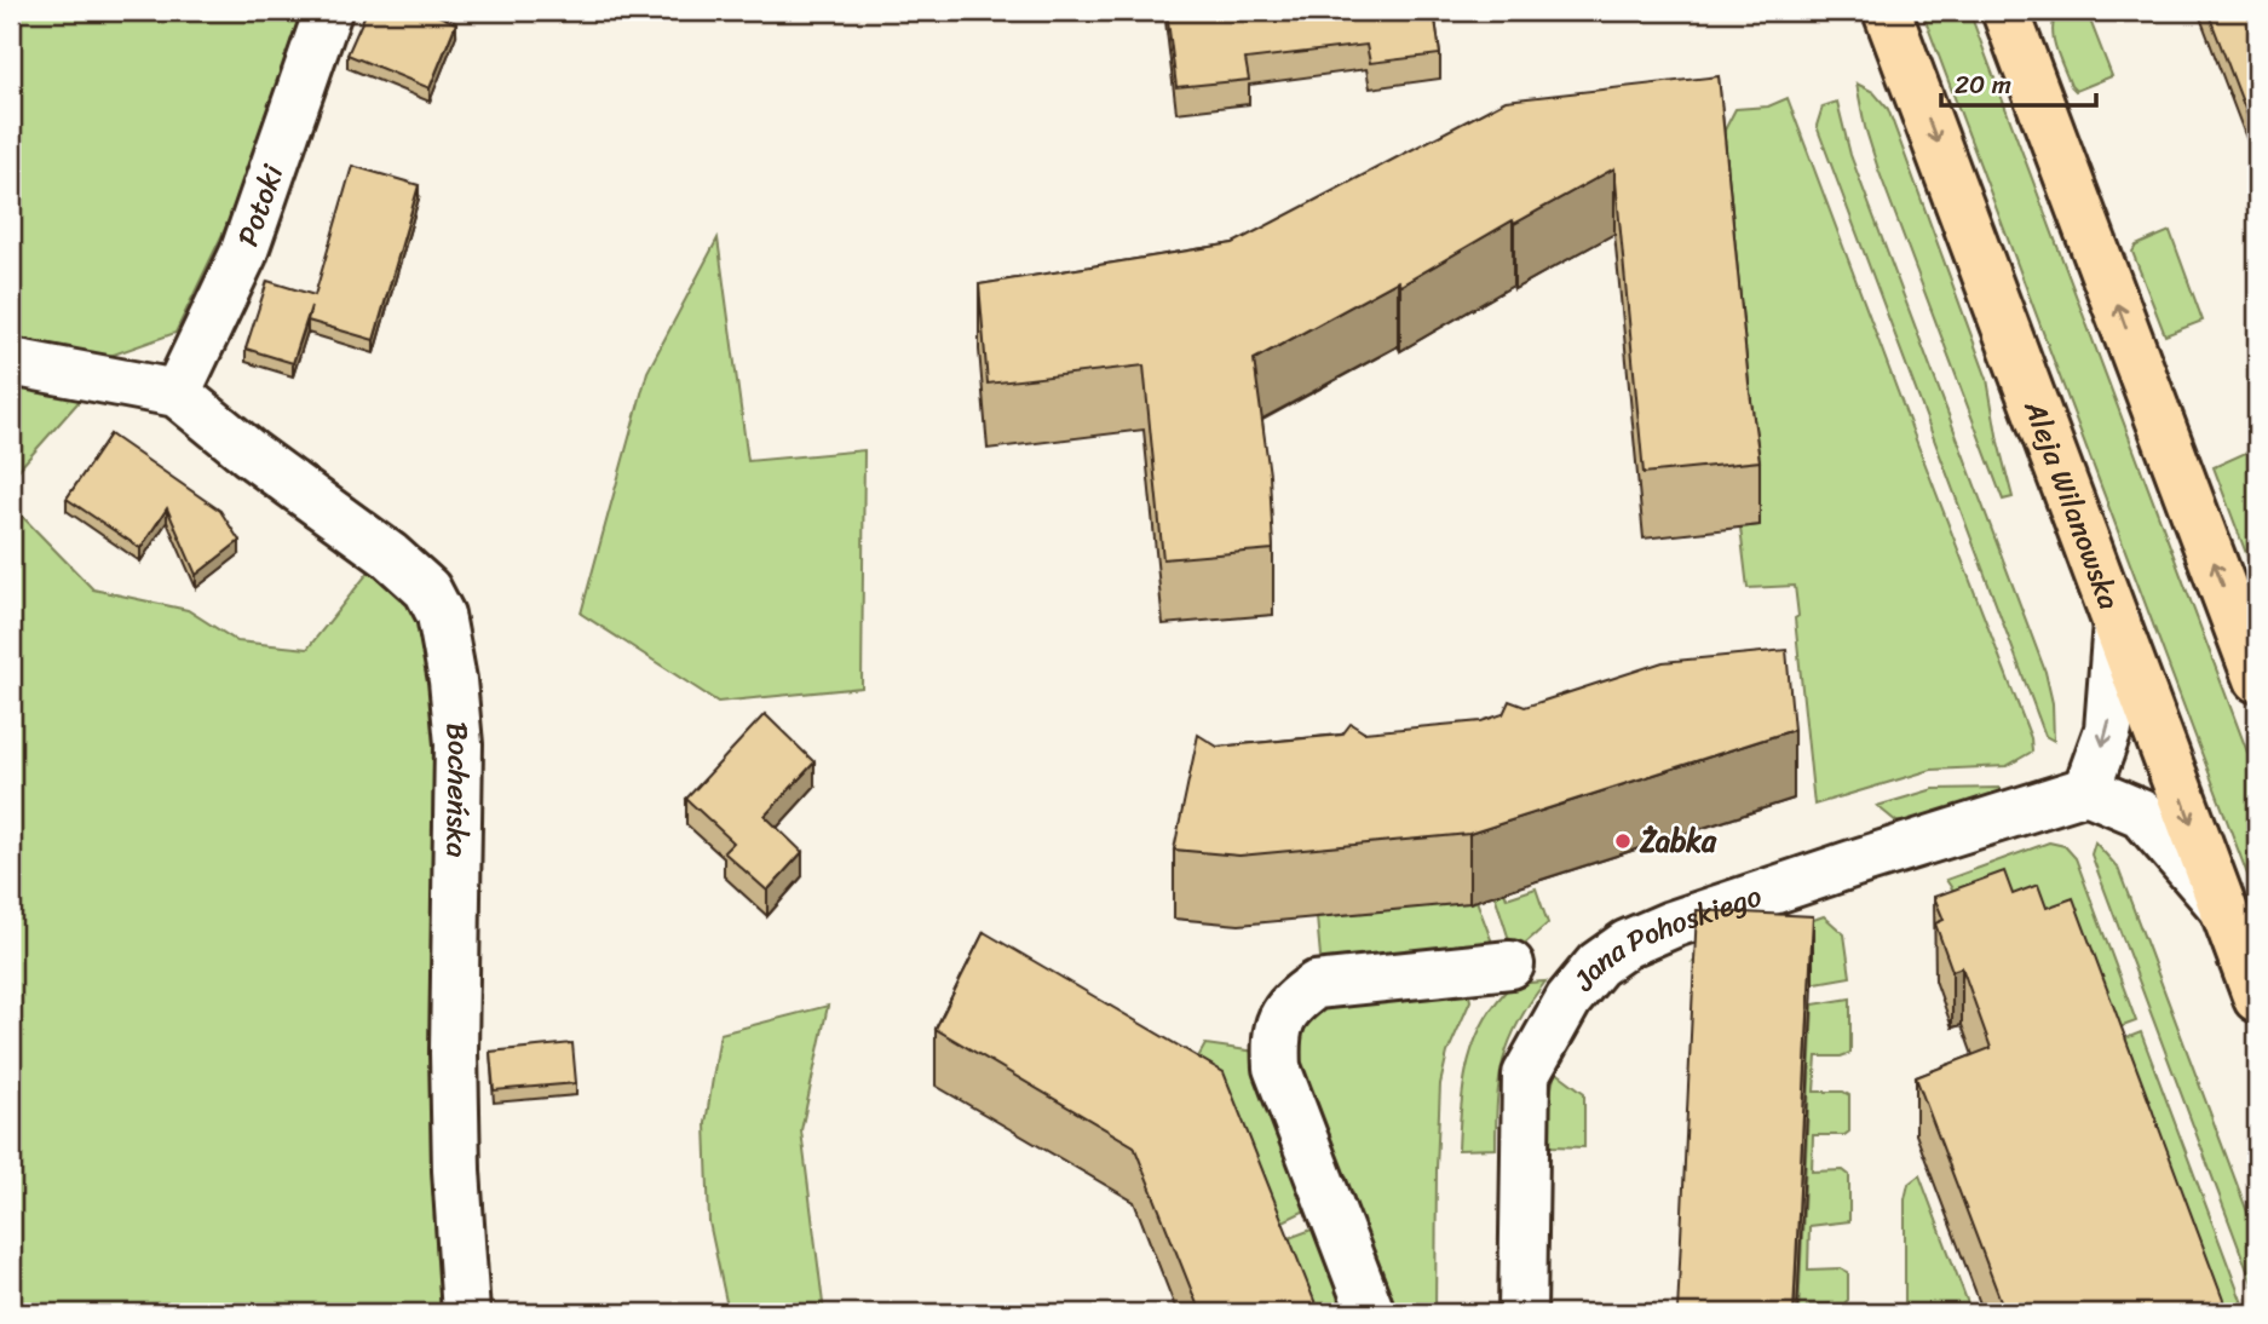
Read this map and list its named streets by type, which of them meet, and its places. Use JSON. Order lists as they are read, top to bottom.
{
  "streets": {
    "main road": ["Aleja Wilanowska"],
    "street": ["Potoki", "Bocheńska", "Jana Pohoskiego"]
  },
  "crossings": [
    ["Potoki", "Bocheńska"]
  ],
  "places": ["Żabka"],
  "scale_bar": "20 m"
}
